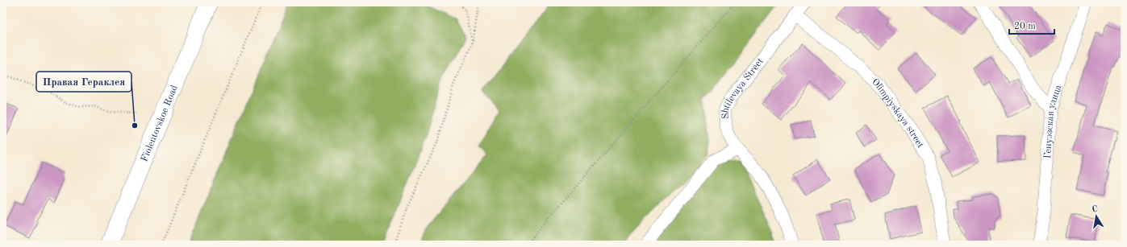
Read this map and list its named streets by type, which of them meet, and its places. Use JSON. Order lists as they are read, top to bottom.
{
  "streets": {
    "main road": ["Fiolentovskoe Road"],
    "street": ["Shtilevaya Street", "Olimpiyskaya street", "Генуэзская улица"]
  },
  "crossings": [
    ["Shtilevaya Street", "Olimpiyskaya street"]
  ],
  "places": ["Правая Гераклея"],
  "scale_bar": "20 m",
  "north": "top"
}
